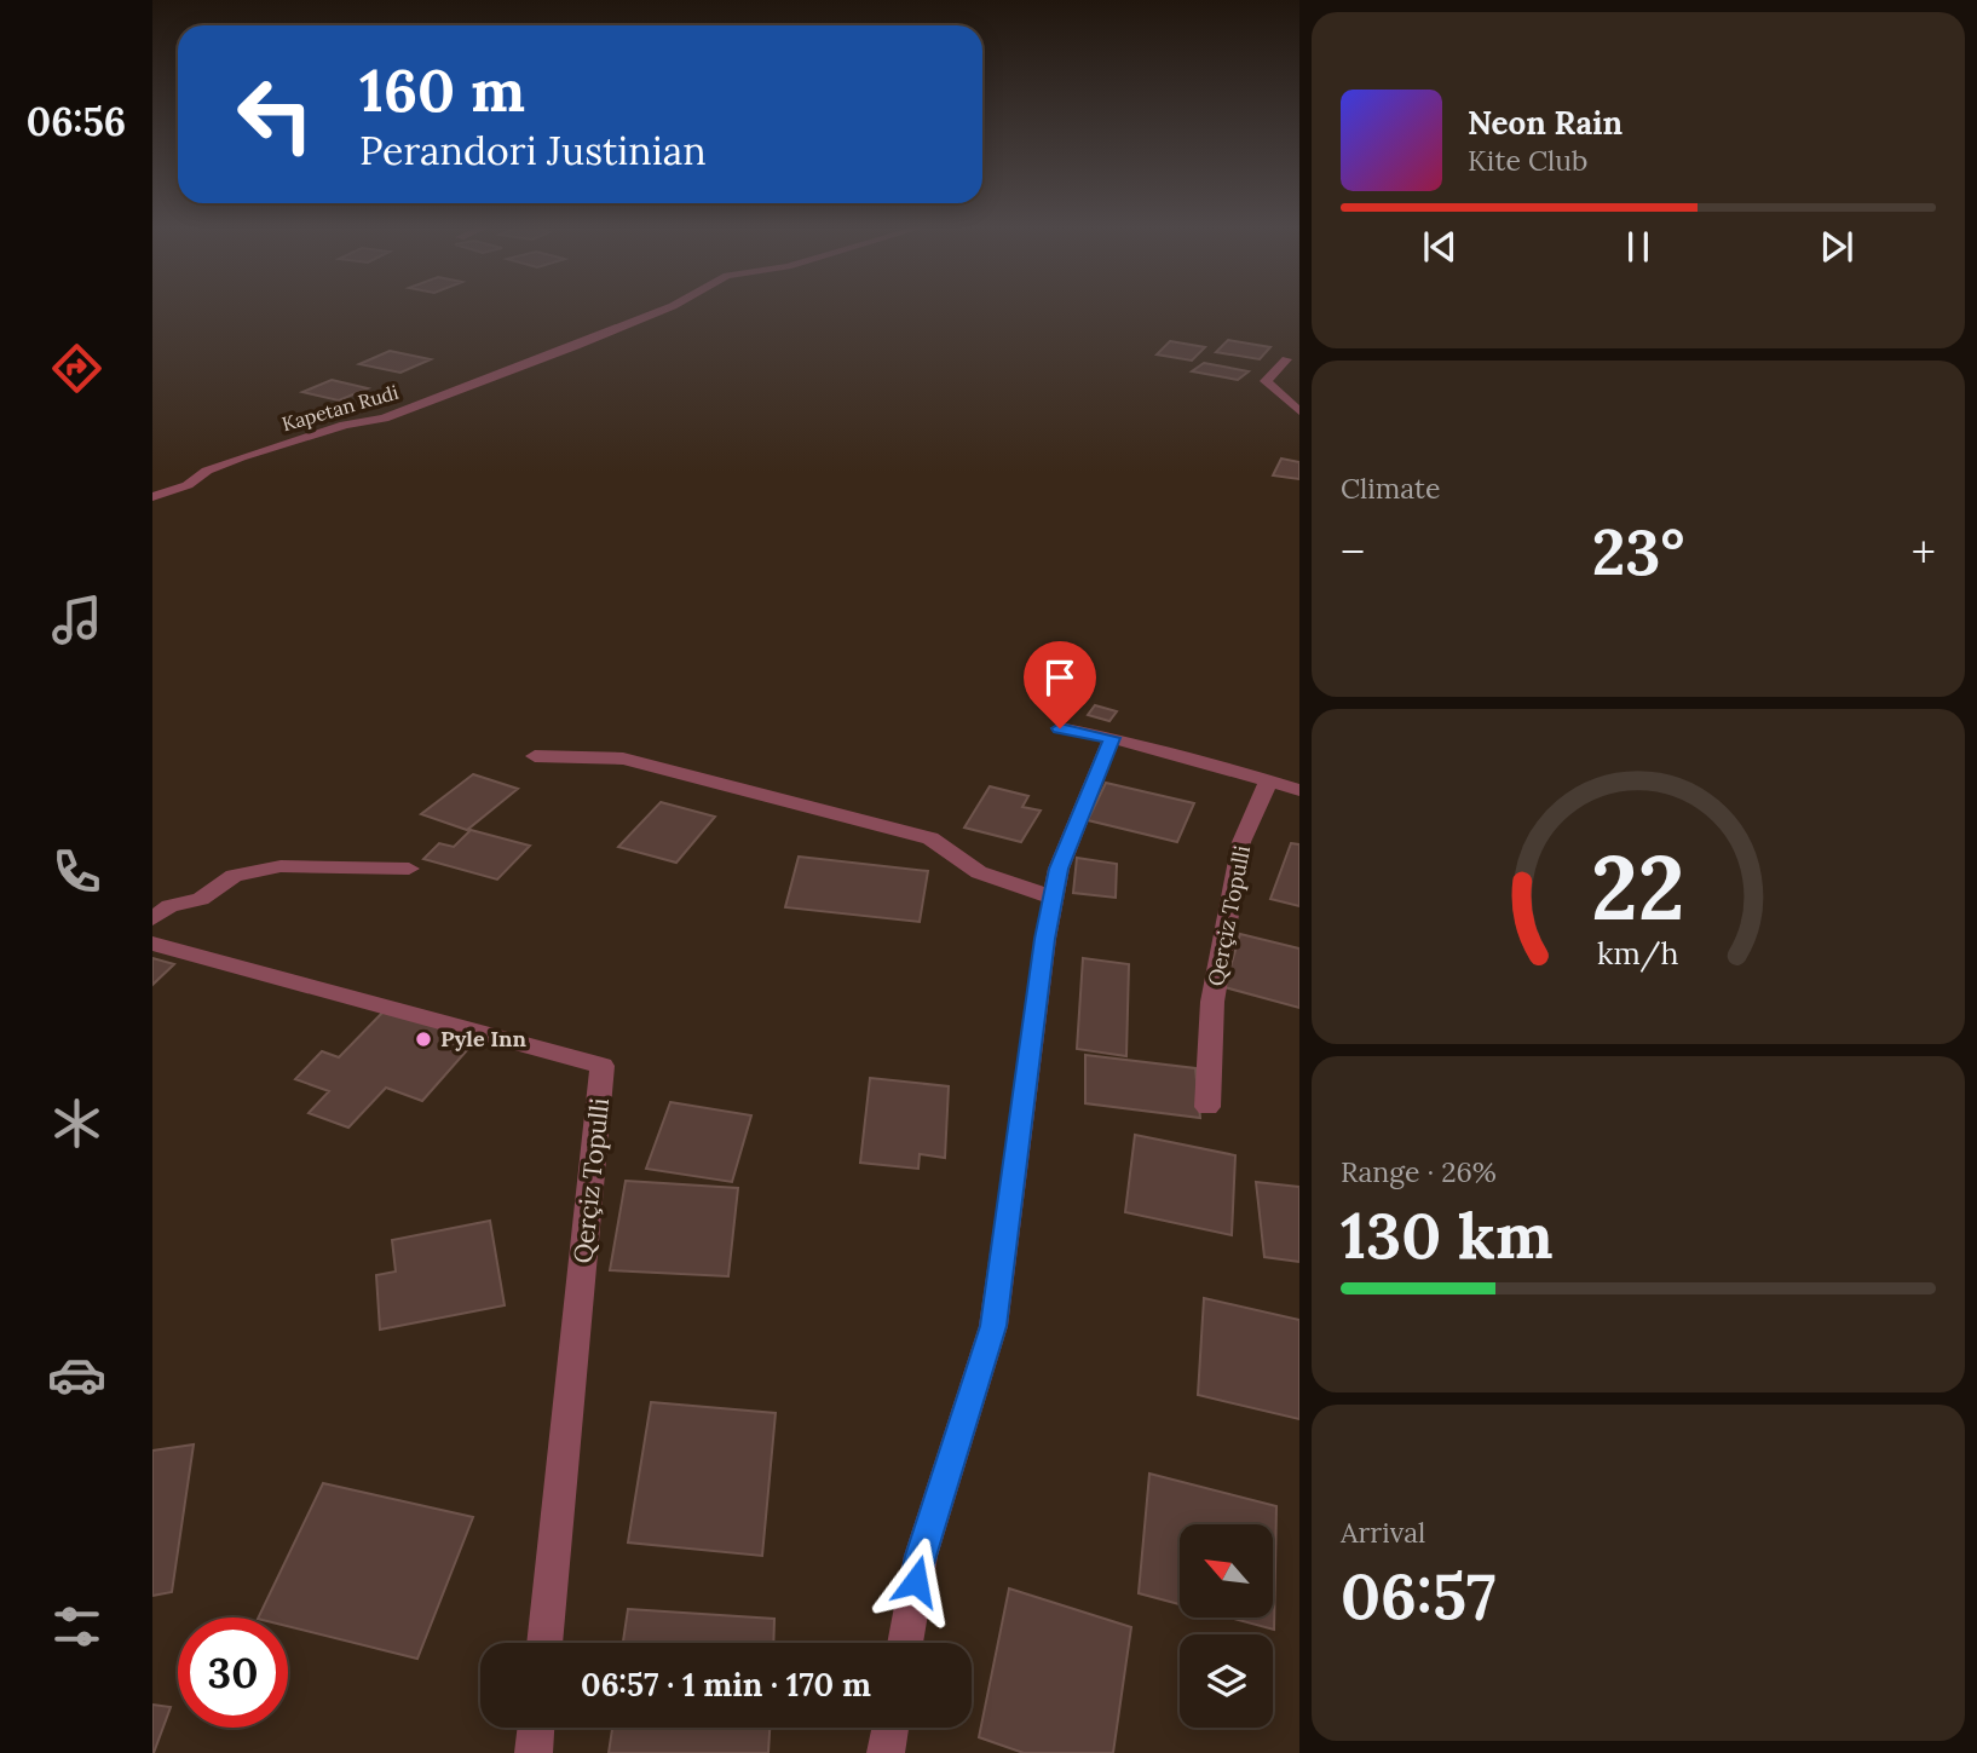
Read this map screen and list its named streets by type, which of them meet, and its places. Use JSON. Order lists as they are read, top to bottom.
{
  "streets": {
    "street": ["Kapetan Rudi", "Qerçiz Topulli"]
  },
  "places": ["Pyle Inn"],
  "north": "top left",
  "page": {
    "tabs": "06:56",
    "turn": ["160 m", "Perandori Justinian"],
    "song": ["Neon Rain", "Kite Club"],
    "tile": [
      "Climate",
      ["Range · 26%", "130 km"],
      ["Arrival", "06:57"]
    ],
    "heat": ["−", "23°", "+"],
    "limit": "30",
    "trip": "06:57 · 1 min · 170 m",
    "gauge": ["22", "km/h"]
  }
}
